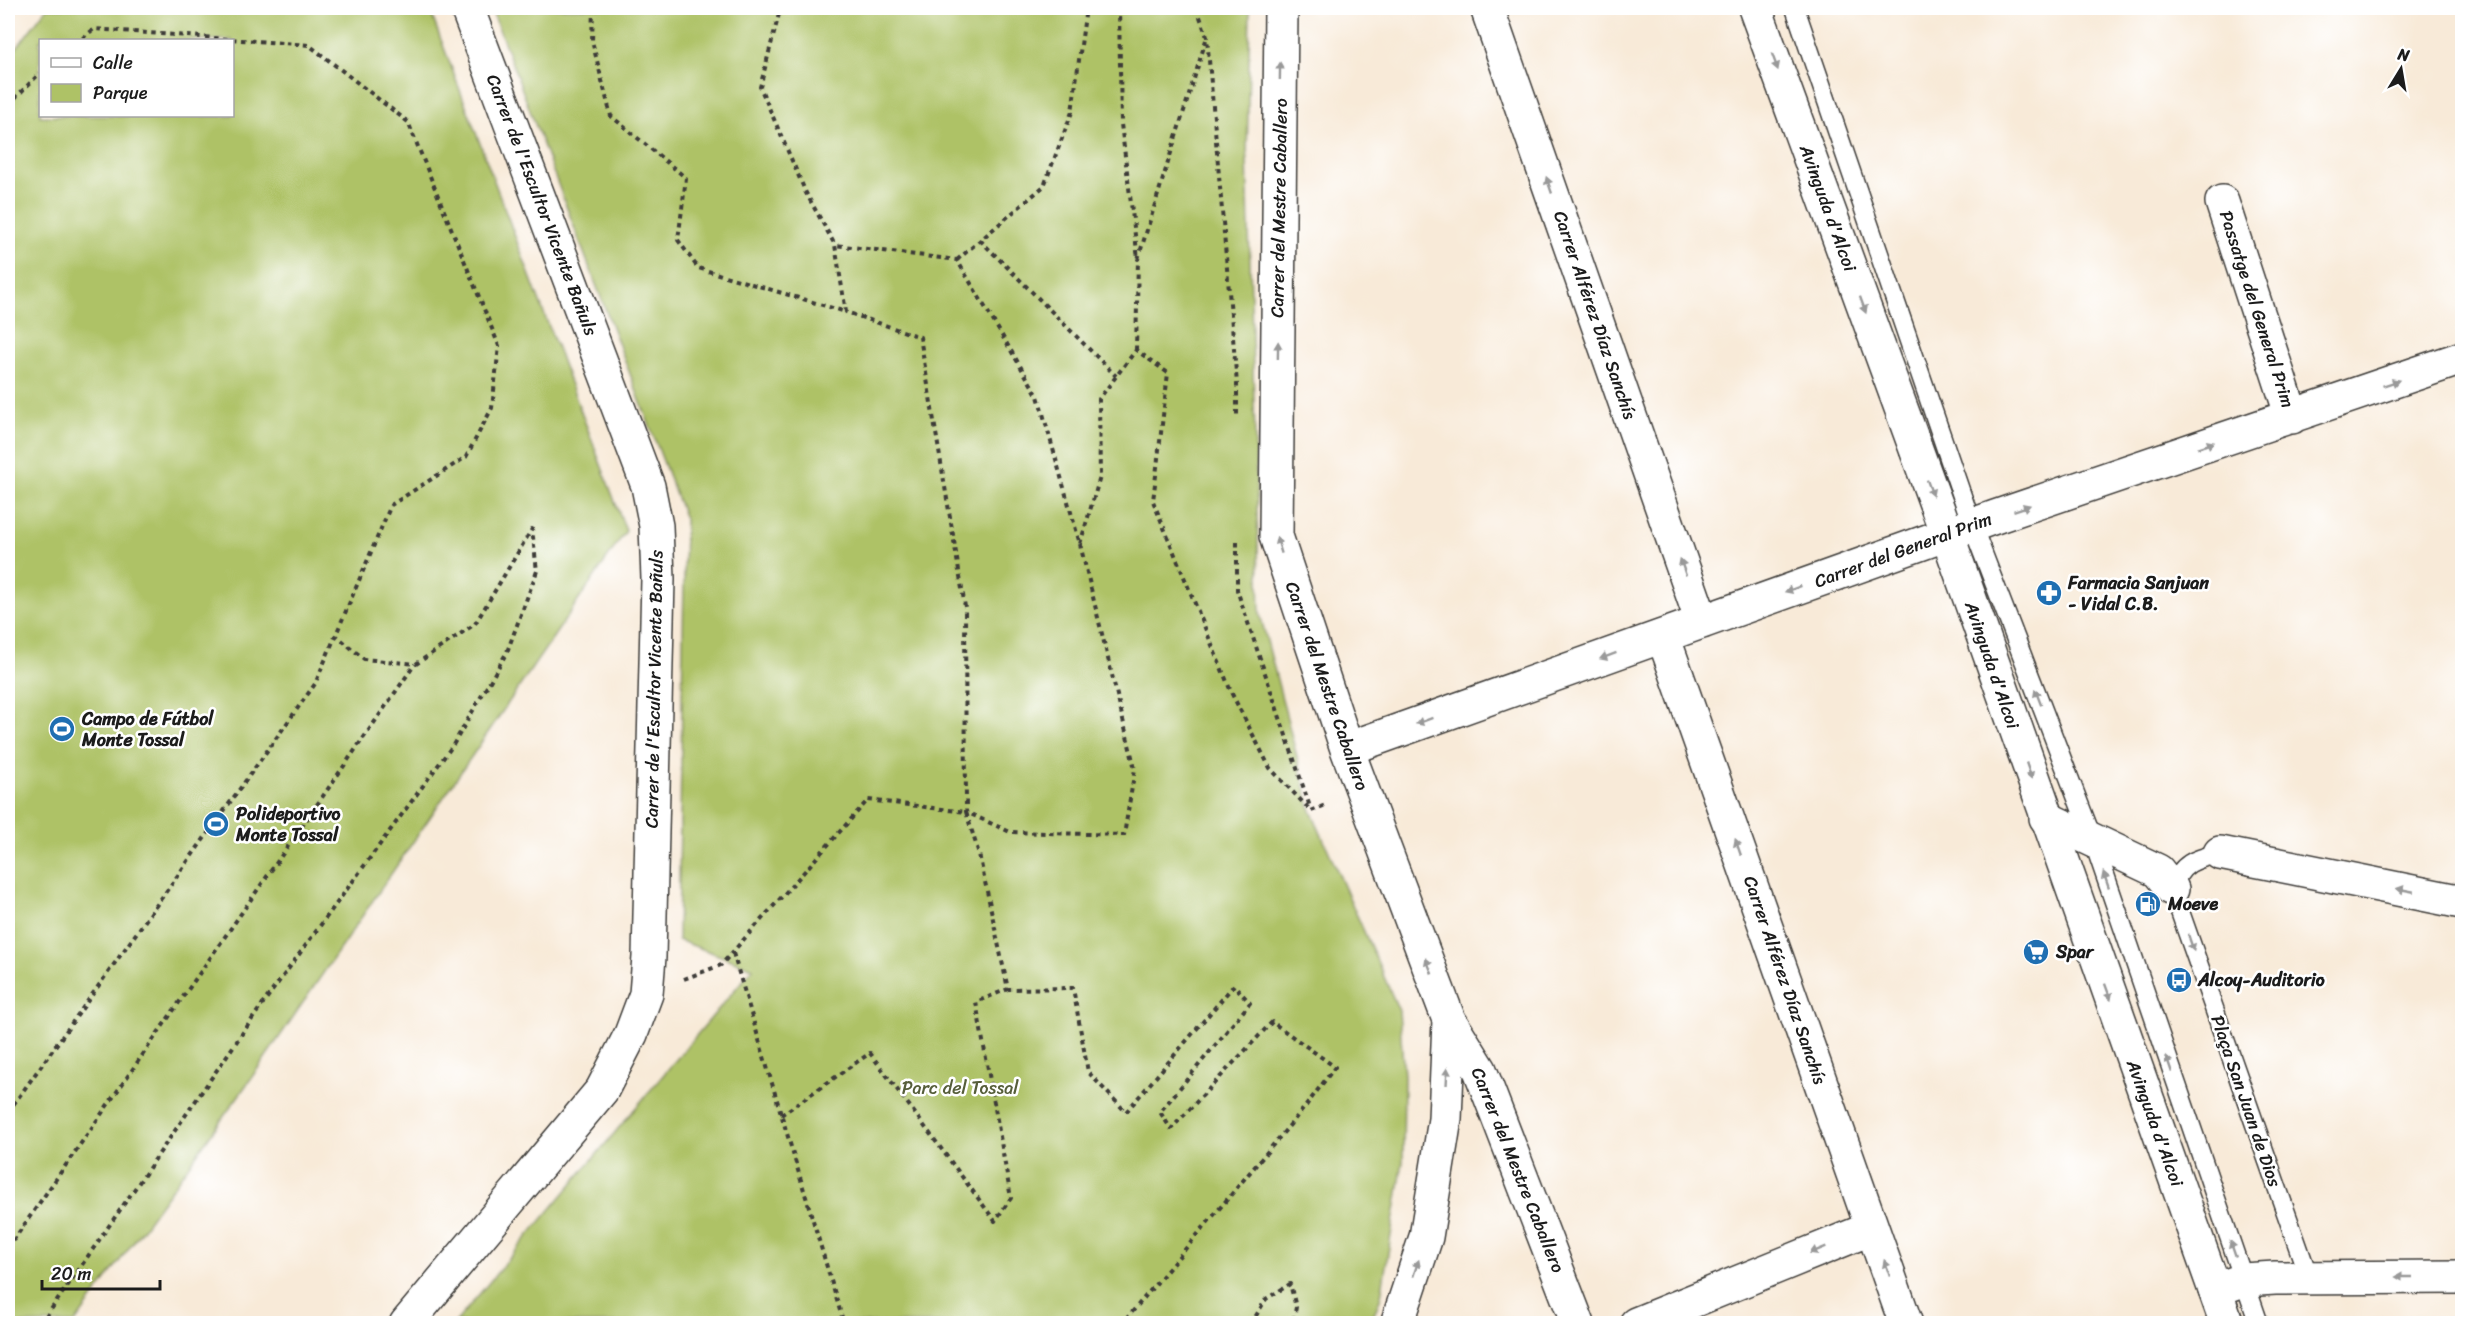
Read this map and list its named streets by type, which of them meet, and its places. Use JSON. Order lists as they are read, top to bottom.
{
  "streets": {
    "street": [
      "Carrer de l'Escultor Vicente Bañuls",
      "Carrer del Mestre Caballero",
      "Avinguda d'Alcoi",
      "Passatge del General Prim",
      "Carrer Alférez Díaz Sanchís",
      "Carrer del General Prim",
      "Plaça San Juan de Dios"
    ]
  },
  "crossings": [
    ["Carrer del Mestre Caballero", "Carrer del General Prim"],
    ["Avinguda d'Alcoi", "Carrer del General Prim"],
    ["Avinguda d'Alcoi", "Plaça San Juan de Dios"],
    ["Passatge del General Prim", "Carrer del General Prim"],
    ["Carrer Alférez Díaz Sanchís", "Carrer del General Prim"]
  ],
  "one_way": ["Carrer del Mestre Caballero", "Carrer Alférez Díaz Sanchís", "Plaça San Juan de Dios"],
  "parks": ["Parc del Tossal"],
  "places": {
    "pharmacy": ["Farmacia Sanjuan - Vidal C.B."],
    "sports": ["Campo de Fútbol Monte Tossal", "Polideportivo Monte Tossal"],
    "fuel station": ["Moeve"],
    "supermarket": ["Spar"],
    "bus stop": ["Alcoy-Auditorio"]
  },
  "legend": ["Calle", "Parque"],
  "scale_bar": "20 m",
  "north": "top"
}
